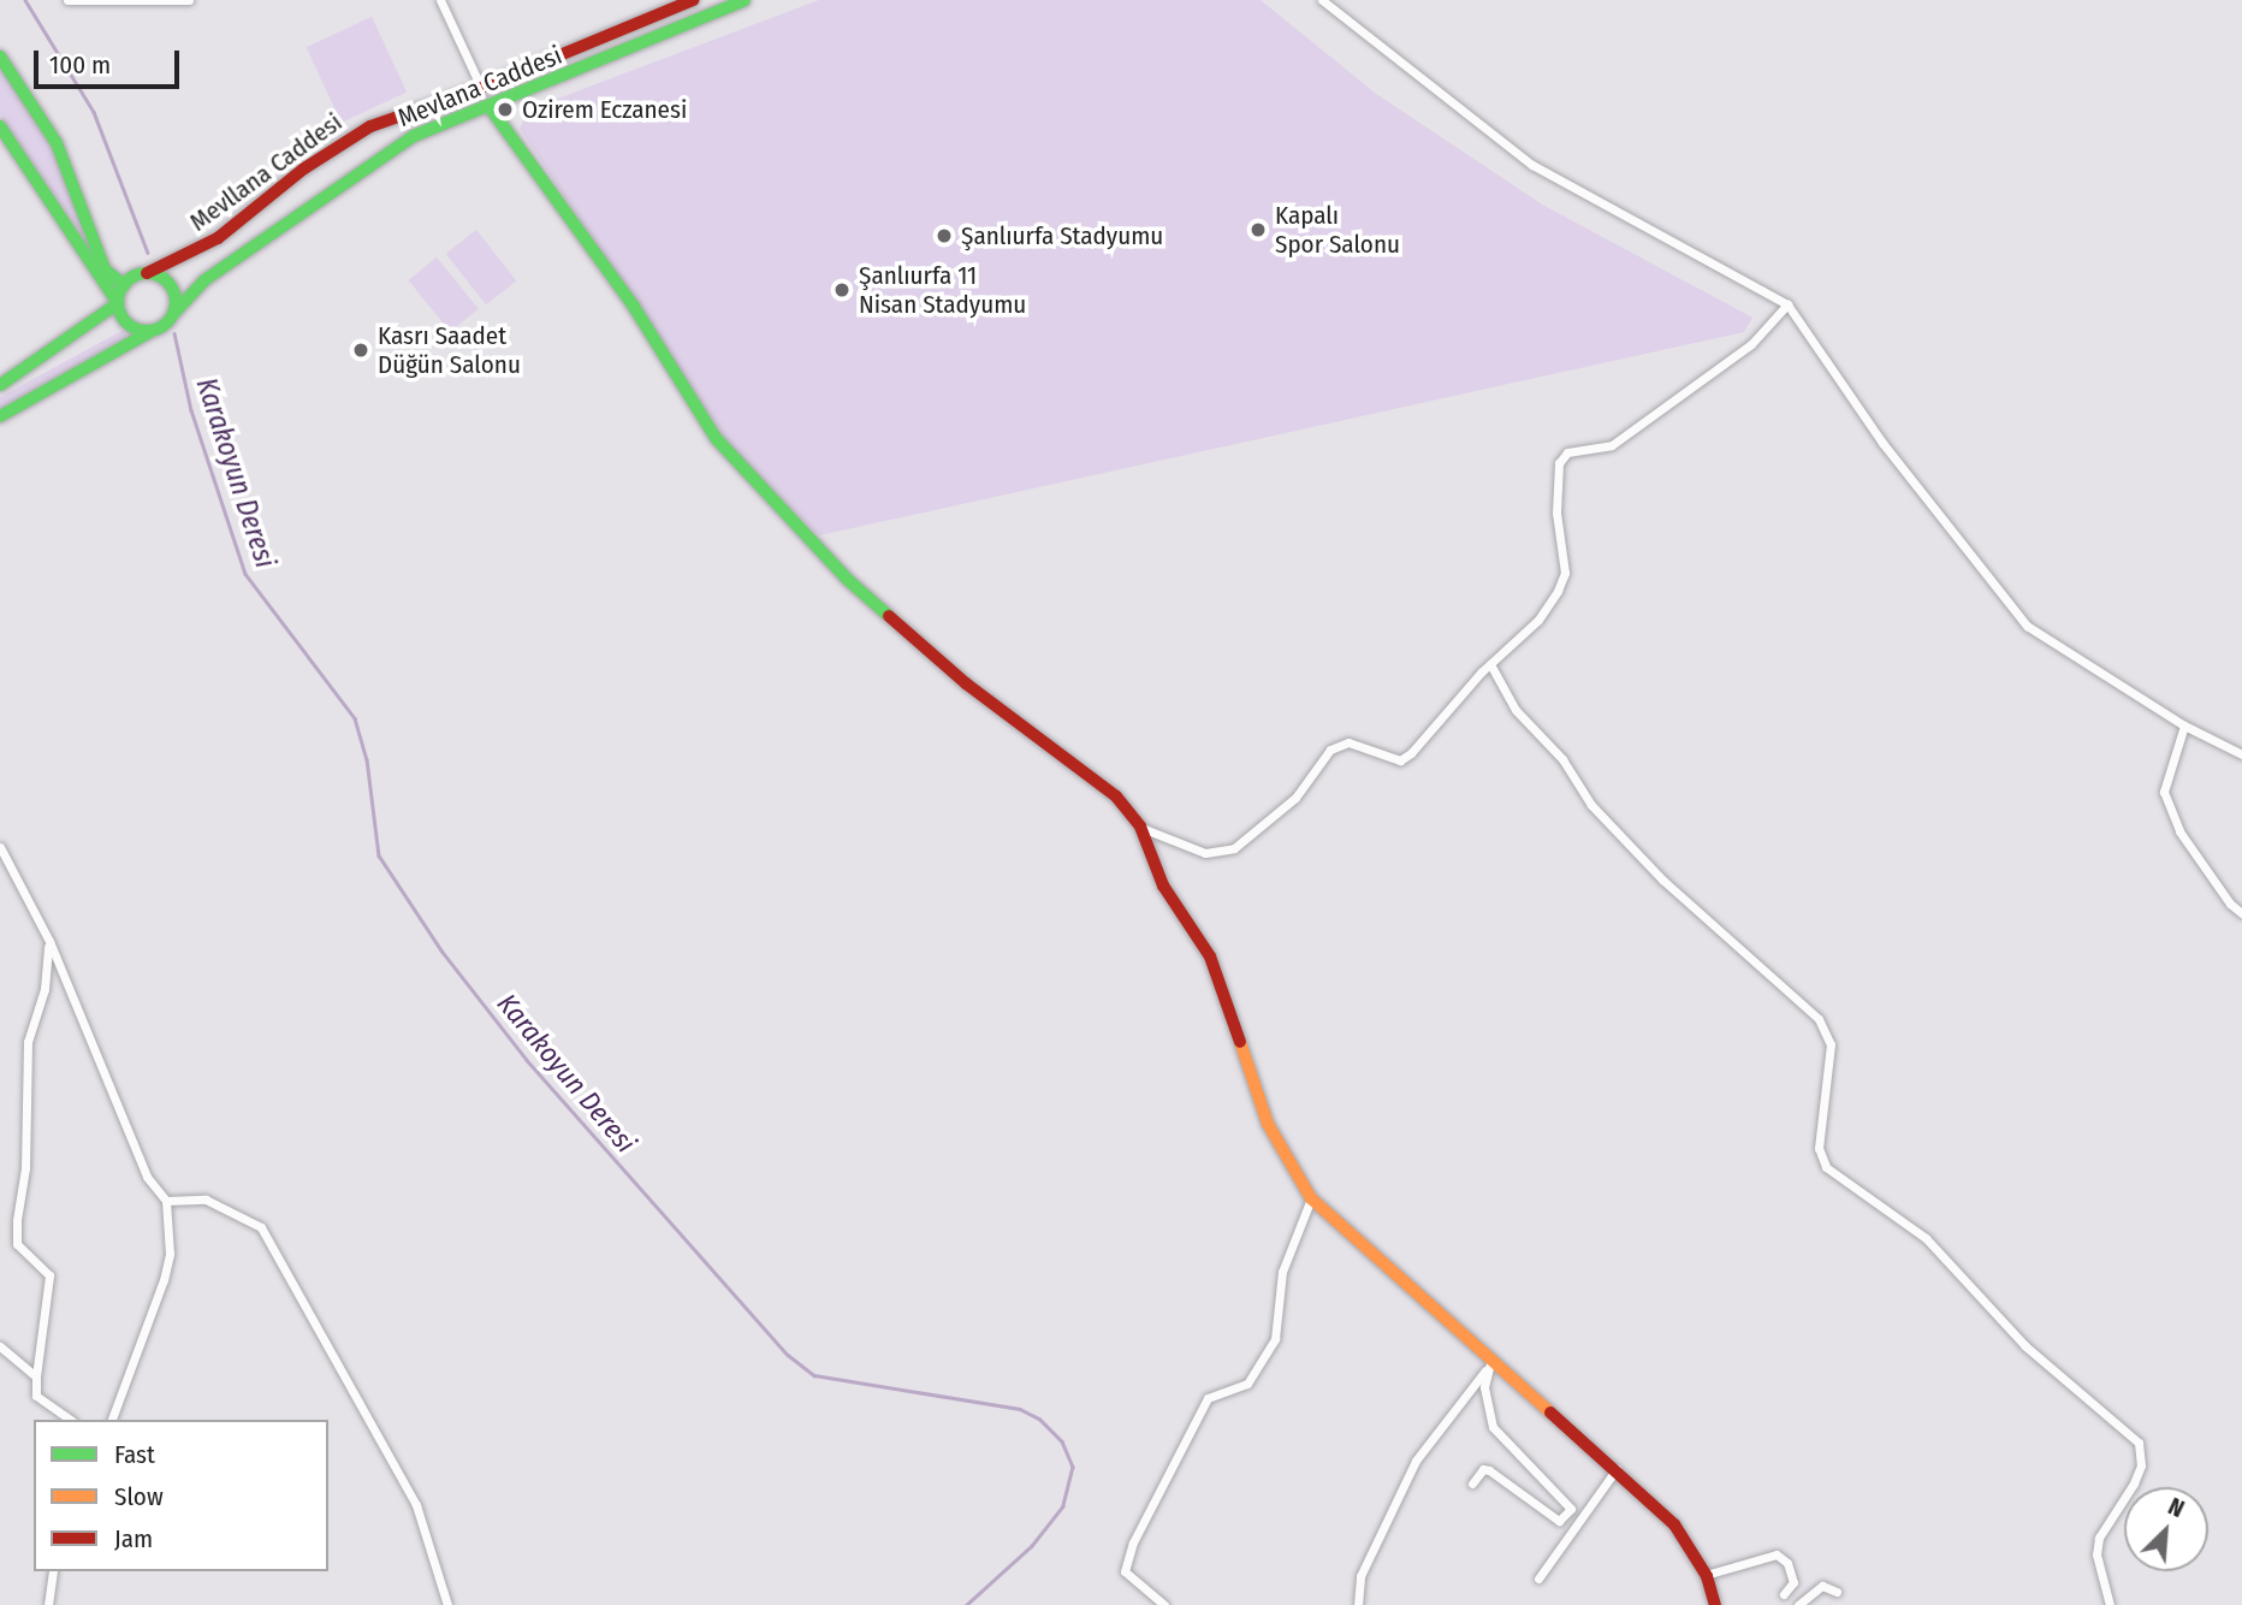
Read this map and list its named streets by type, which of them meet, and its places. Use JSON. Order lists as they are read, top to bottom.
{
  "streets": {
    "main road": ["Mevlana Caddesi", "Mevllana Caddesi"]
  },
  "crossings": [
    ["Mevlana Caddesi", "Mevllana Caddesi"]
  ],
  "water": ["Karakoyun Deresi"],
  "places": [
    "Ozirem Eczanesi",
    "Kapalı Spor Salonu",
    "Şanlıurfa Stadyumu",
    "Şanlıurfa 11 Nisan Stadyumu",
    "Kasrı Saadet Düğün Salonu"
  ],
  "legend": ["Fast", "Slow", "Jam"],
  "scale_bar": "100 m",
  "north": "top right"
}
